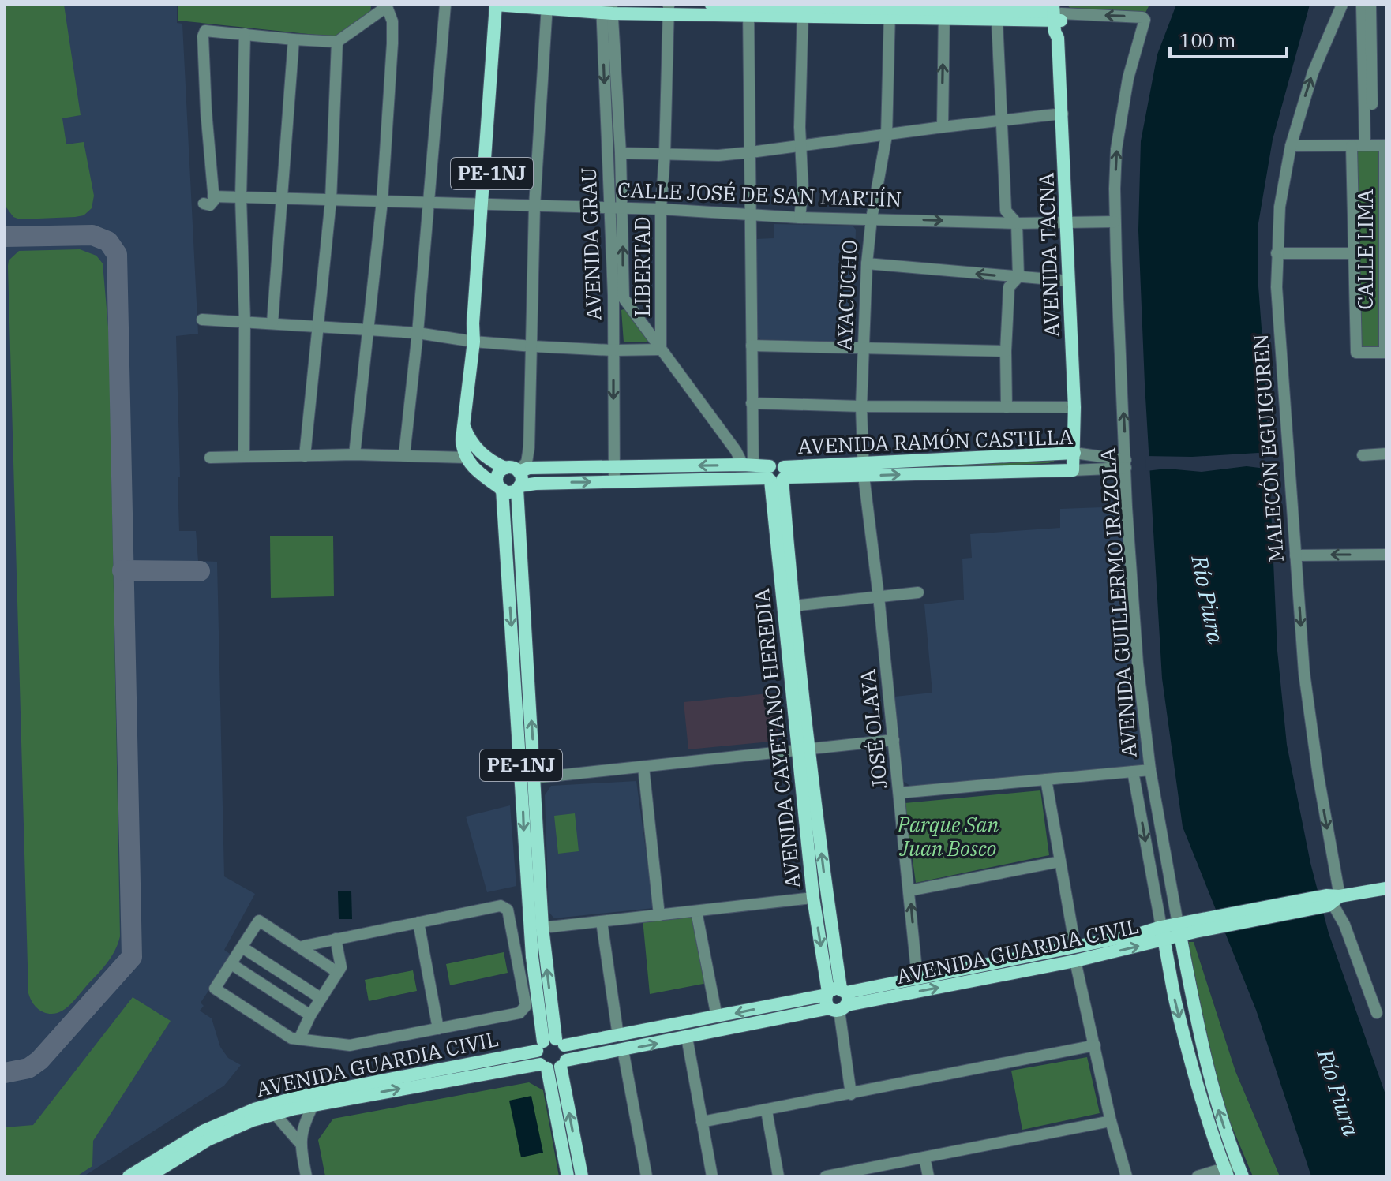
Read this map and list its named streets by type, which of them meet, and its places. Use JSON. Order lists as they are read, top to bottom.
{
  "streets": {
    "main road": [
      "PE-1NJ",
      "AVENIDA TACNA",
      "AVENIDA RAMÓN CASTILLA",
      "AVENIDA GUILLERMO IRAZOLA",
      "AVENIDA CAYETANO HEREDIA",
      "AVENIDA GUARDIA CIVIL"
    ],
    "street": [
      "CALLE JOSÉ DE SAN MARTÍN",
      "AVENIDA GRAU",
      "CALLE LIMA",
      "LIBERTAD",
      "AYACUCHO",
      "MALECÓN EGUIGUREN",
      "JOSÉ OLAYA"
    ]
  },
  "crossings": [
    ["PE-1NJ", "CALLE JOSÉ DE SAN MARTÍN"],
    ["PE-1NJ", "AVENIDA RAMÓN CASTILLA"],
    ["PE-1NJ", "AVENIDA GUARDIA CIVIL"],
    ["CALLE JOSÉ DE SAN MARTÍN", "AVENIDA GRAU"],
    ["CALLE JOSÉ DE SAN MARTÍN", "AVENIDA TACNA"],
    ["CALLE JOSÉ DE SAN MARTÍN", "LIBERTAD"],
    ["CALLE JOSÉ DE SAN MARTÍN", "AYACUCHO"],
    ["CALLE JOSÉ DE SAN MARTÍN", "AVENIDA GUILLERMO IRAZOLA"],
    ["AVENIDA GRAU", "LIBERTAD"],
    ["AVENIDA GRAU", "AVENIDA RAMÓN CASTILLA"],
    ["AVENIDA TACNA", "AVENIDA RAMÓN CASTILLA"],
    ["AVENIDA TACNA", "AVENIDA GUILLERMO IRAZOLA"],
    ["AYACUCHO", "AVENIDA RAMÓN CASTILLA"],
    ["AYACUCHO", "JOSÉ OLAYA"],
    ["AVENIDA RAMÓN CASTILLA", "AVENIDA GUILLERMO IRAZOLA"],
    ["AVENIDA RAMÓN CASTILLA", "JOSÉ OLAYA"],
    ["AVENIDA RAMÓN CASTILLA", "AVENIDA CAYETANO HEREDIA"],
    ["MALECÓN EGUIGUREN", "AVENIDA GUARDIA CIVIL"],
    ["AVENIDA GUILLERMO IRAZOLA", "AVENIDA GUARDIA CIVIL"],
    ["JOSÉ OLAYA", "AVENIDA GUARDIA CIVIL"],
    ["AVENIDA CAYETANO HEREDIA", "AVENIDA GUARDIA CIVIL"]
  ],
  "water": ["Río Piura"],
  "parks": ["Parque San Juan Bosco"],
  "scale_bar": "100 m"
}
